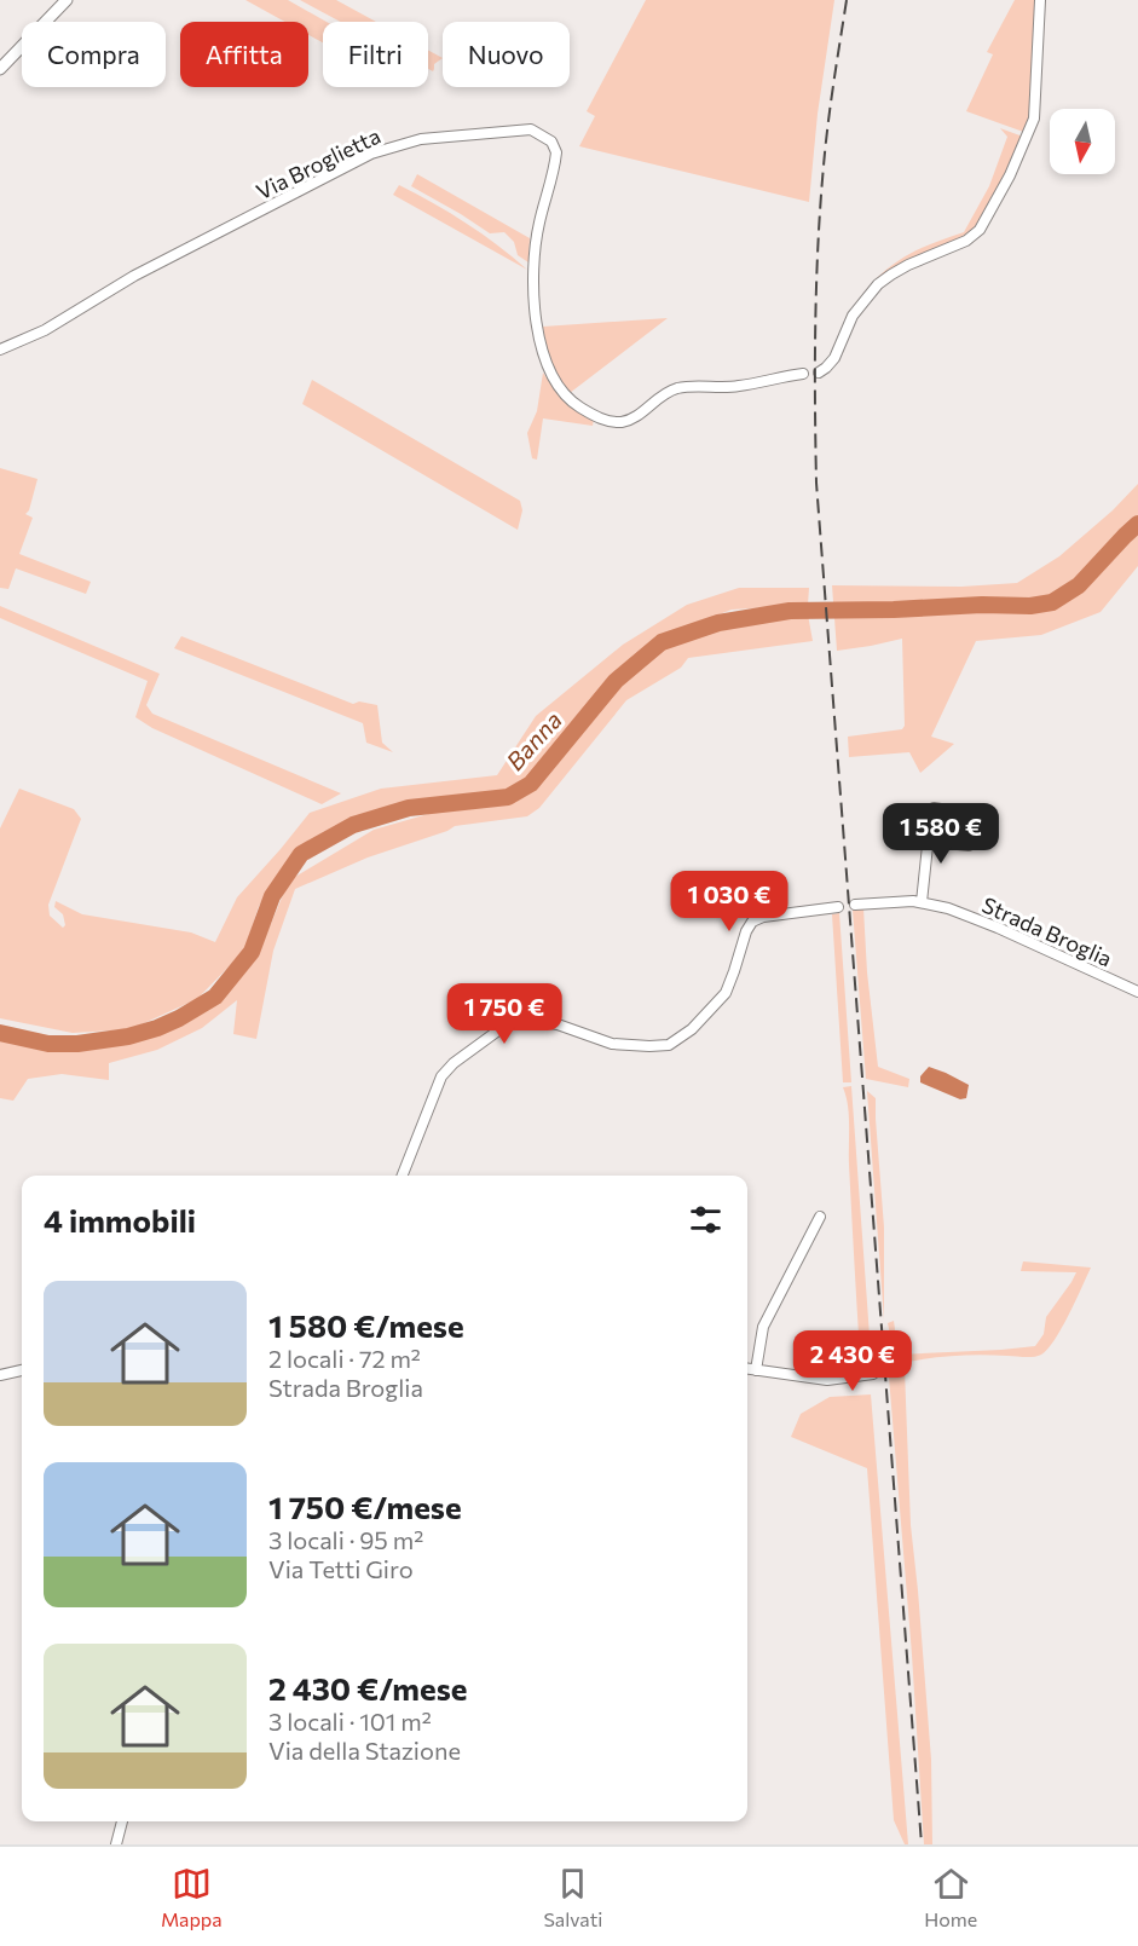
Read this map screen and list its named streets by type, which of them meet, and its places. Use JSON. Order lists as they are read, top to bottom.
{
  "streets": {
    "street": ["Via Broglietta", "Strada Broglia"]
  },
  "water": ["Banna"],
  "north": "bottom",
  "page": {
    "chip": [
      "Compra",
      "Affitta",
      "Filtri",
      "Nuovo"
    ],
    "price": [
      "1 580 €",
      "1 030 €",
      "1 750 €",
      "2 430 €"
    ],
    "heading": "4 immobili",
    "list": [
      {
        "name": "1 580 €/mese",
        "note": "2 locali · 72 m² · Strada Broglia"
      },
      {
        "name": "1 750 €/mese",
        "note": "3 locali · 95 m² · Via Tetti Giro"
      },
      {
        "name": "2 430 €/mese",
        "note": "3 locali · 101 m² · Via della Stazione"
      }
    ],
    "tabs": ["Mappa", "Salvati", "Home"]
  }
}
